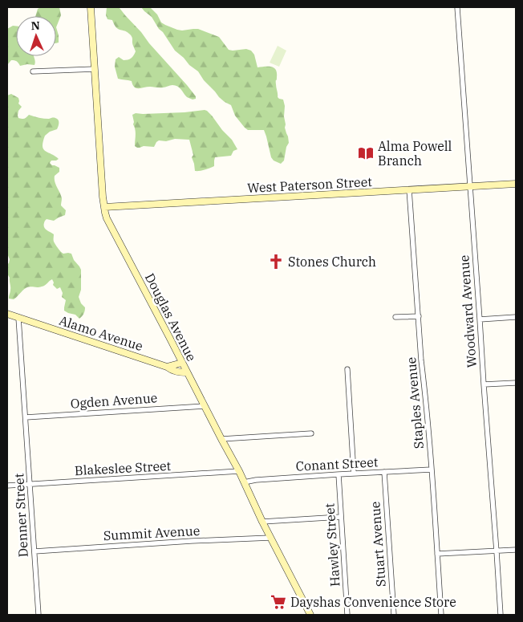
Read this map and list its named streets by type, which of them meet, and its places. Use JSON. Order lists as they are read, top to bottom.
{
  "streets": {
    "main road": ["West Paterson Street", "Douglas Avenue", "Alamo Avenue"],
    "street": [
      "Woodward Avenue",
      "Ogden Avenue",
      "Staples Avenue",
      "Conant Street",
      "Blakeslee Street",
      "Denner Street",
      "Summit Avenue",
      "Stuart Avenue",
      "Hawley Street"
    ]
  },
  "crossings": [
    ["West Paterson Street", "Woodward Avenue"],
    ["West Paterson Street", "Douglas Avenue"],
    ["West Paterson Street", "Staples Avenue"],
    ["Douglas Avenue", "Alamo Avenue"],
    ["Douglas Avenue", "Ogden Avenue"],
    ["Douglas Avenue", "Conant Street"],
    ["Douglas Avenue", "Blakeslee Street"],
    ["Douglas Avenue", "Summit Avenue"],
    ["Alamo Avenue", "Denner Street"],
    ["Ogden Avenue", "Denner Street"],
    ["Staples Avenue", "Conant Street"],
    ["Conant Street", "Stuart Avenue"],
    ["Conant Street", "Hawley Street"],
    ["Blakeslee Street", "Denner Street"],
    ["Denner Street", "Summit Avenue"]
  ],
  "places": {
    "library": ["Alma Powell Branch"],
    "church": ["Stones Church"],
    "supermarket": ["Dayshas Convenience Store"]
  },
  "north": "top"
}
